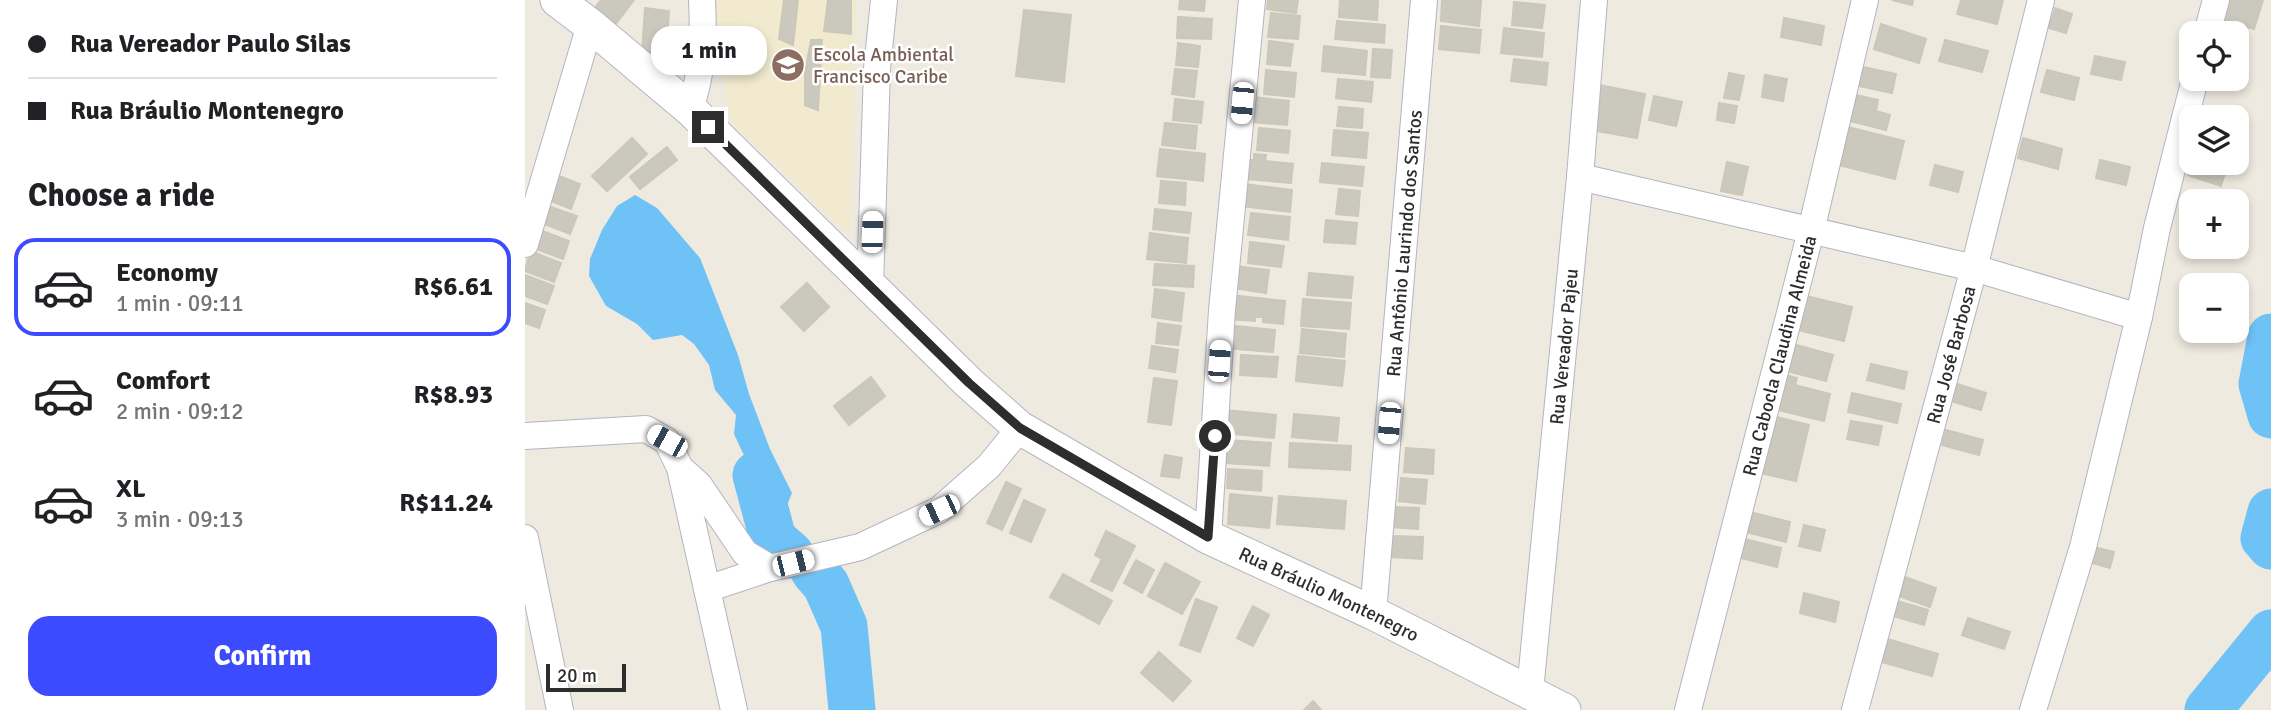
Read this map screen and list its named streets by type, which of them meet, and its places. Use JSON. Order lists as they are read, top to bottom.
{
  "streets": {
    "street": [
      "Rua Antônio Laurindo dos Santos",
      "Rua Vereador Pajeu",
      "Rua Cabocla Claudina Almeida",
      "Rua José Barbosa",
      "Rua Bráulio Montenegro"
    ]
  },
  "crossings": [
    ["Rua Antônio Laurindo dos Santos", "Rua Bráulio Montenegro"],
    ["Rua Vereador Pajeu", "Rua Bráulio Montenegro"]
  ],
  "places": {
    "school or university": ["Escola Ambiental Francisco Caribe"]
  },
  "scale_bar": "20 m",
  "page": {
    "banner": ["Rua Vereador Paulo Silas", "Rua Bráulio Montenegro"],
    "map_buttons": ["+", "−"],
    "bubble": "1 min",
    "heading": "Choose a ride",
    "list": [
      {
        "name": "Economy",
        "note": "1 min · 09:11",
        "value": "R$6.61"
      },
      {
        "name": "Comfort",
        "note": "2 min · 09:12",
        "value": "R$8.93"
      },
      {
        "name": "XL",
        "note": "3 min · 09:13",
        "value": "R$11.24"
      }
    ],
    "buttons": "Confirm",
    "scale": "20 m"
  }
}
